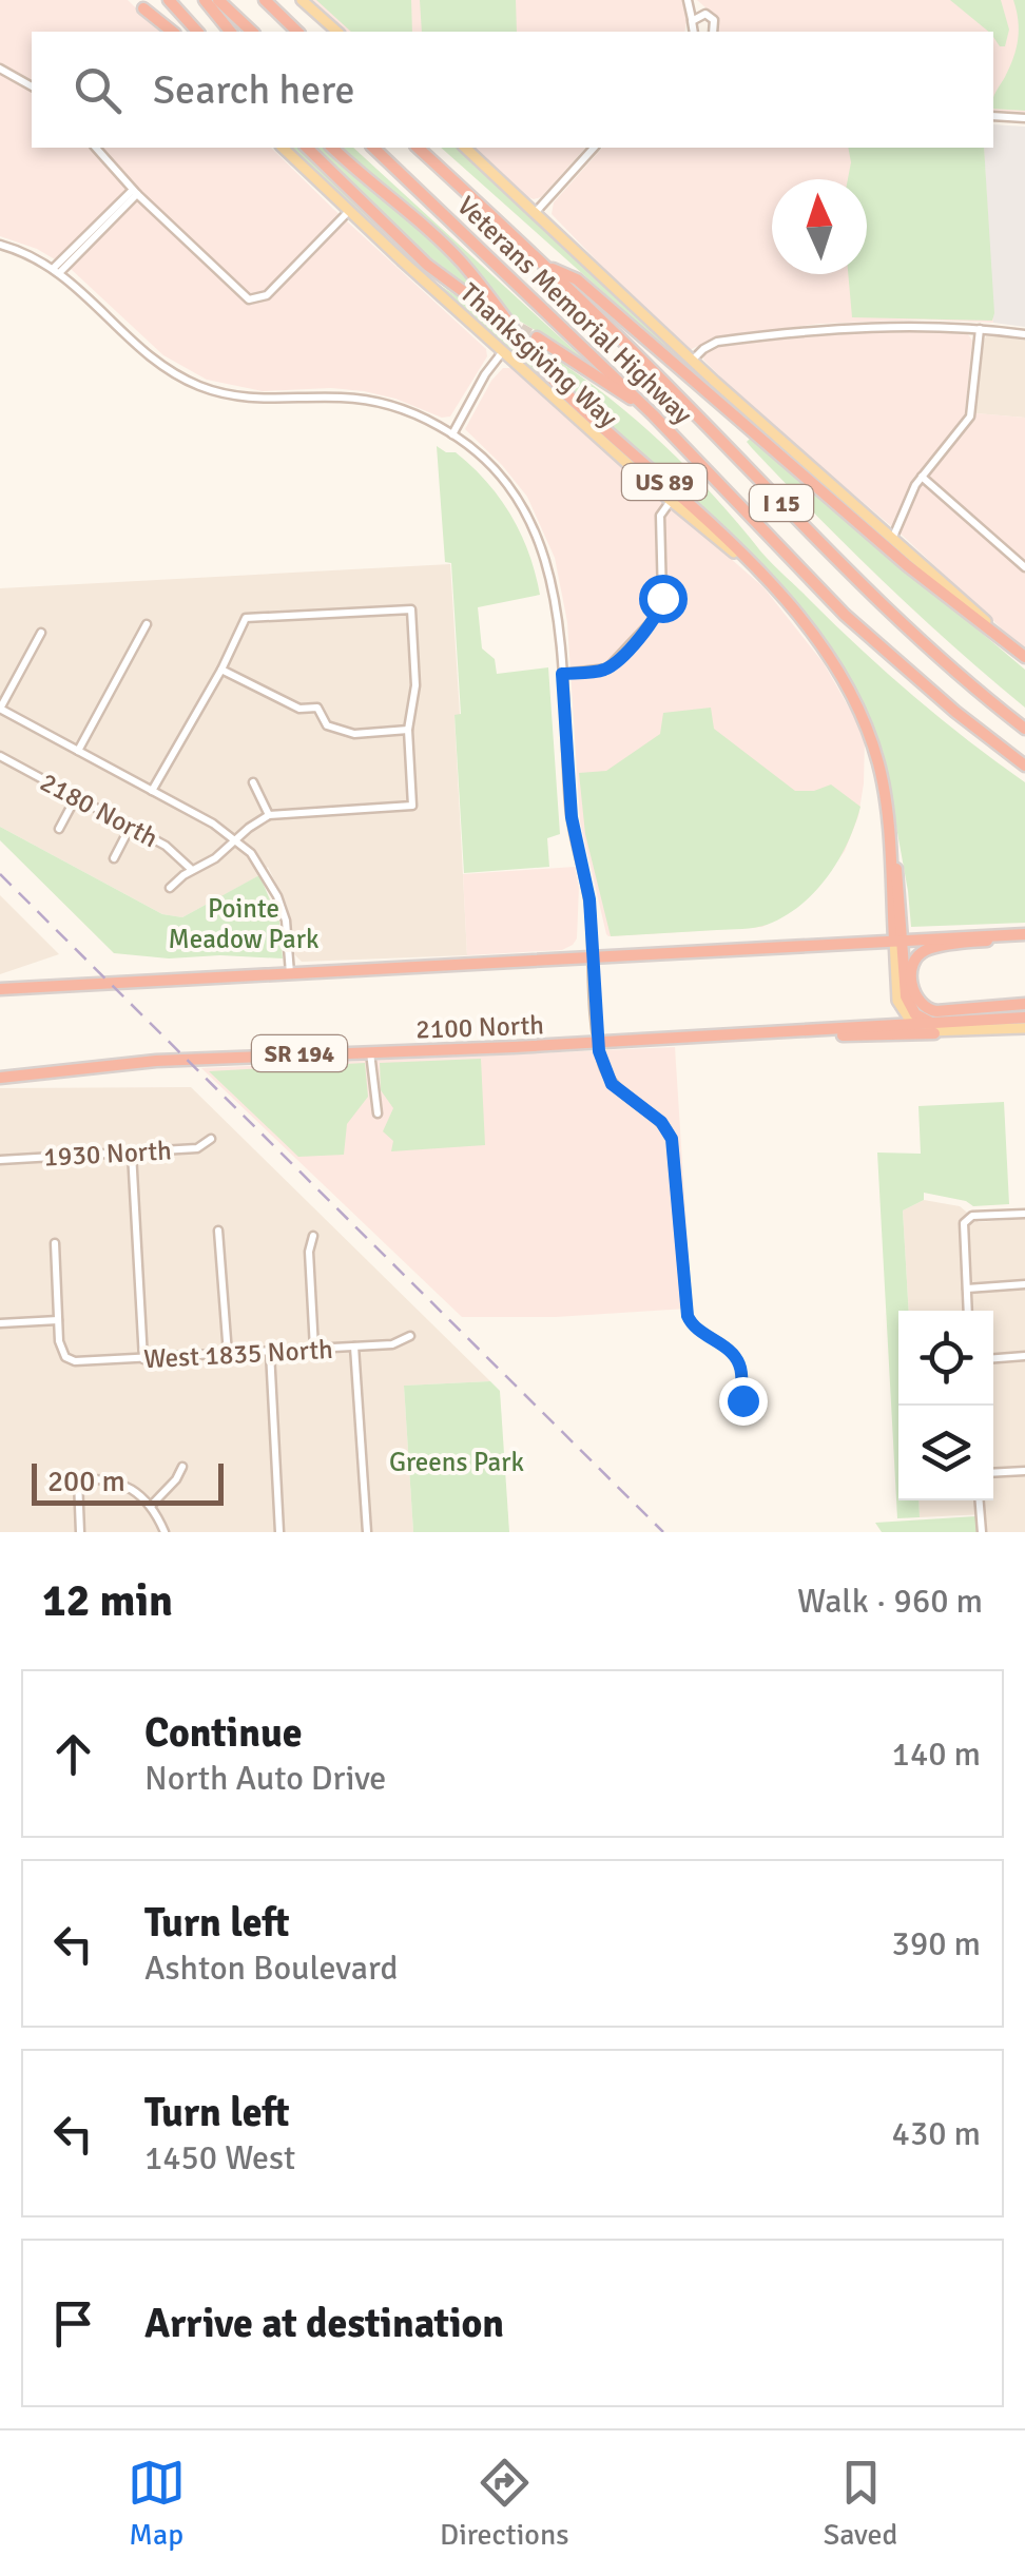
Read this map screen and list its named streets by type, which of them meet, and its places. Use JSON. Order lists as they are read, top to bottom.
{
  "streets": {
    "highway": [
      "Veterans Memorial Highway",
      "Thanksgiving Way",
      "US 89",
      "I 15",
      "2100 North",
      "SR 194"
    ],
    "street": ["2180 North", "1930 North", "West 1835 North"]
  },
  "crossings": [
    ["Thanksgiving Way", "US 89"],
    ["Thanksgiving Way", "2100 North"]
  ],
  "parks": ["Pointe Meadow Park", "Greens Park"],
  "scale_bar": "200 m",
  "north": "top",
  "page": {
    "search": "Search here",
    "scale": "200 m",
    "heading": ["12 min", "Walk · 960 m"],
    "list": [
      ["Continue", "North Auto Drive", "140 m"],
      ["Turn left", "Ashton Boulevard", "390 m"],
      ["Turn left", "1450 West", "430 m"],
      "Arrive at destination"
    ],
    "nav": ["Map", "Directions", "Saved"]
  }
}
